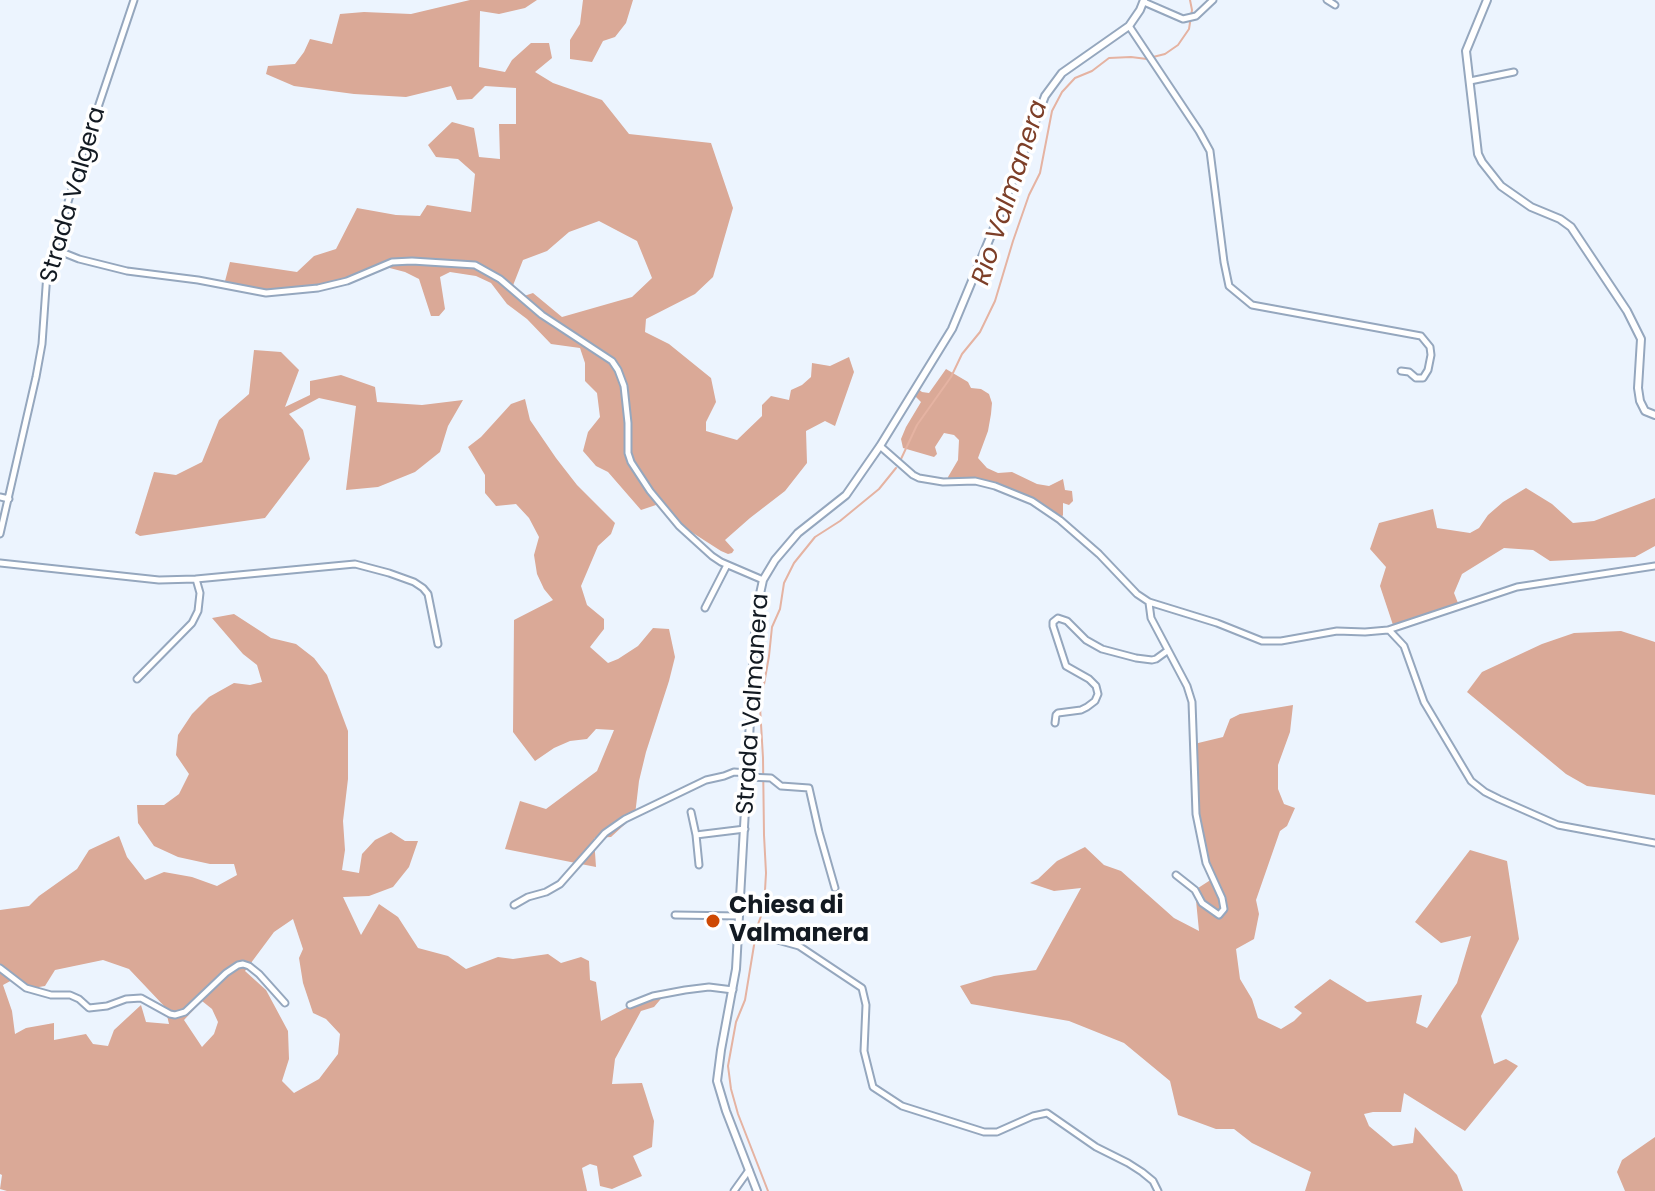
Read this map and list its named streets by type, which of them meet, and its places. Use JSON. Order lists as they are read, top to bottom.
{
  "streets": {
    "street": ["Strada Valgera", "Strada Valmanera"]
  },
  "water": ["Rio Valmanera"],
  "places": ["Chiesa di Valmanera"]
}
